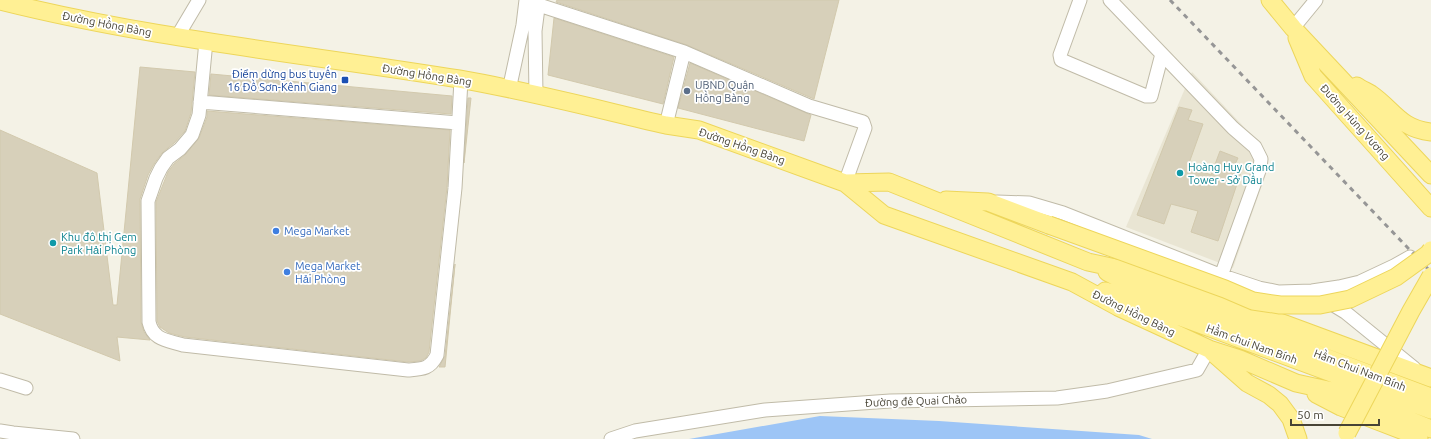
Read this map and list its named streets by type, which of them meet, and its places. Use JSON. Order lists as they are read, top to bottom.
{
  "streets": {
    "main road": [
      "Đường Hồng Bàng",
      "Đường Hùng Vương",
      "Hầm chui Nam Bính",
      "Hầm Chui Nam Bính"
    ],
    "street": ["Đường đê Quai Chảo"]
  },
  "crossings": [
    ["Đường Hồng Bàng", "Hầm chui Nam Bính"],
    ["Đường Hồng Bàng", "Hầm Chui Nam Bính"],
    ["Đường Hồng Bàng", "Đường đê Quai Chảo"]
  ],
  "places": {
    "transit": ["Điểm dừng bus tuyến 16 Đồ Sơn-Kênh Giang"],
    "other": [
      "UBND Quận Hồng Bàng",
      "Hoàng Huy Grand Tower - Sở Dầu",
      "Mega Market",
      "Khu đô thị Gem Park Hải Phòng",
      "Mega Market Hải Phòng"
    ]
  },
  "scale_bar": "50 m"
}
